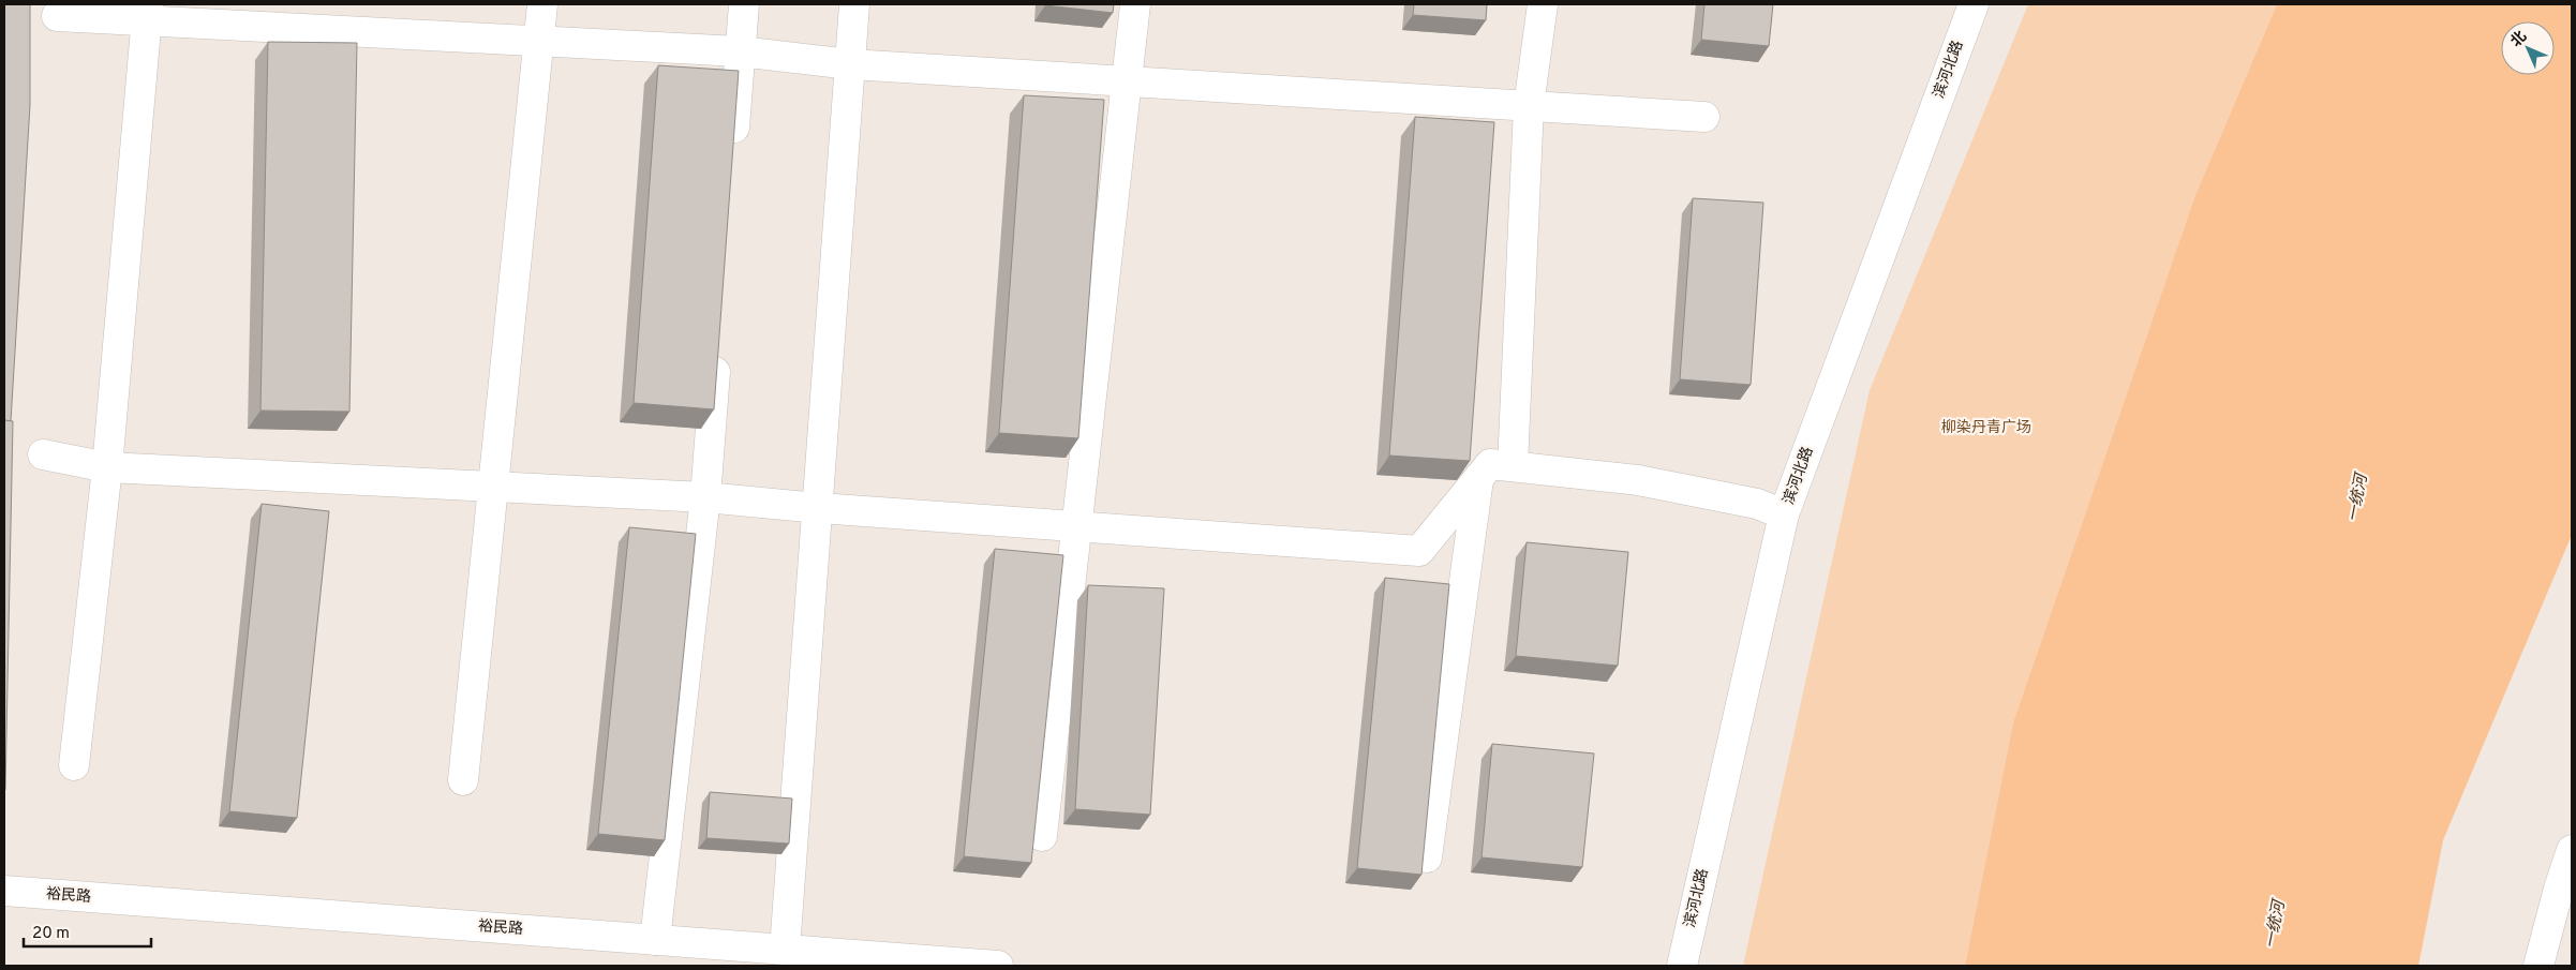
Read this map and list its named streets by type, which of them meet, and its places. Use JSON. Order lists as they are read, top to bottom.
{
  "streets": {
    "street": ["滨河北路", "裕民路"]
  },
  "water": ["一统河"],
  "parks": ["柳染丹青广场"],
  "scale_bar": "20 m",
  "north": "top left"
}
